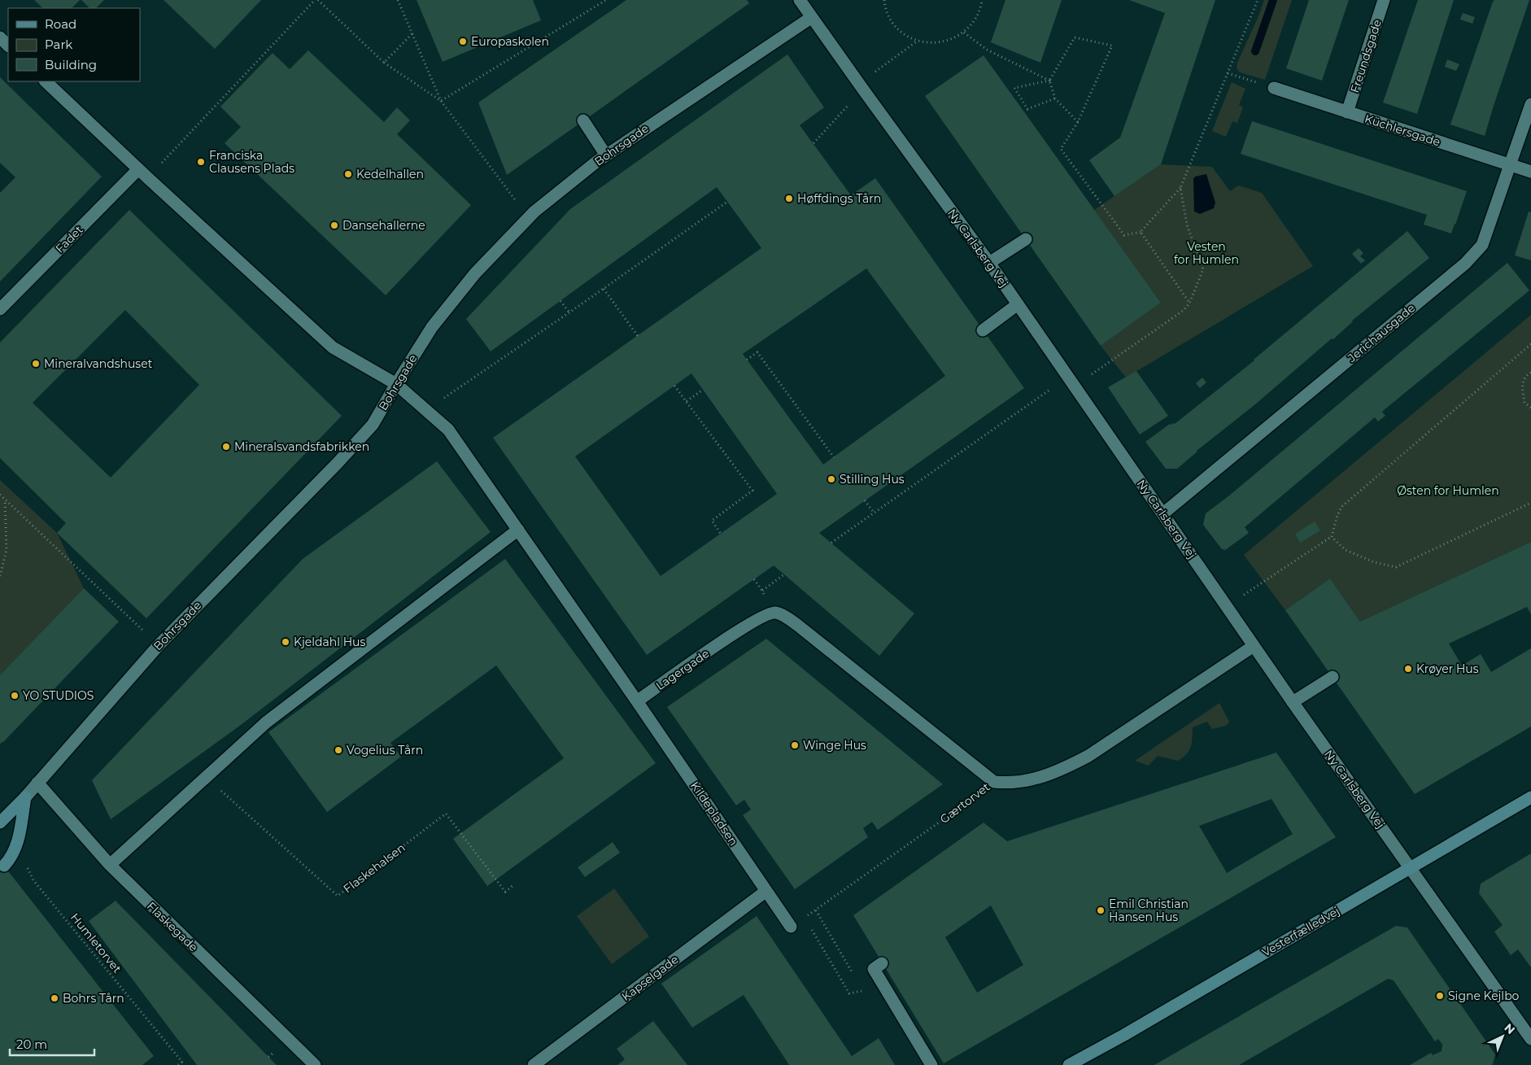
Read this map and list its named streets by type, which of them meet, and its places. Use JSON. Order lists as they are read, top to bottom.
{
  "streets": {
    "street": [
      "Freundsgade",
      "Küchlersgade",
      "Bohrsgade",
      "Fadet",
      "Ny Carlsberg Vej",
      "Jerichausgade",
      "Lagergade",
      "Gærtorvet",
      "Kildepladsen",
      "Flaskegade",
      "Vesterfælledvej",
      "Kapselgade"
    ],
    "path": ["Flaskehalsen", "Humletorvet"]
  },
  "crossings": [
    ["Freundsgade", "Küchlersgade"],
    ["Küchlersgade", "Jerichausgade"],
    ["Bohrsgade", "Ny Carlsberg Vej"],
    ["Bohrsgade", "Flaskegade"],
    ["Ny Carlsberg Vej", "Jerichausgade"],
    ["Ny Carlsberg Vej", "Gærtorvet"],
    ["Ny Carlsberg Vej", "Vesterfælledvej"],
    ["Lagergade", "Gærtorvet"],
    ["Lagergade", "Kildepladsen"],
    ["Gærtorvet", "Kildepladsen"],
    ["Kildepladsen", "Kapselgade"]
  ],
  "parks": ["Vesten for Humlen", "Østen for Humlen"],
  "places": [
    "Europaskolen",
    "Franciska Clausens Plads",
    "Kedelhallen",
    "Høffdings Tårn",
    "Dansehallerne",
    "Mineralvandshuset",
    "Mineralsvandsfabrikken",
    "Stilling Hus",
    "Kjeldahl Hus",
    "Krøyer Hus",
    "YO STUDIOS",
    "Winge Hus",
    "Vogelius Tårn",
    "Emil Christian Hansen Hus",
    "Signe Kejlbo",
    "Bohrs Tårn"
  ],
  "legend": ["Road", "Park", "Building"],
  "scale_bar": "20 m",
  "north": "top right"
}
